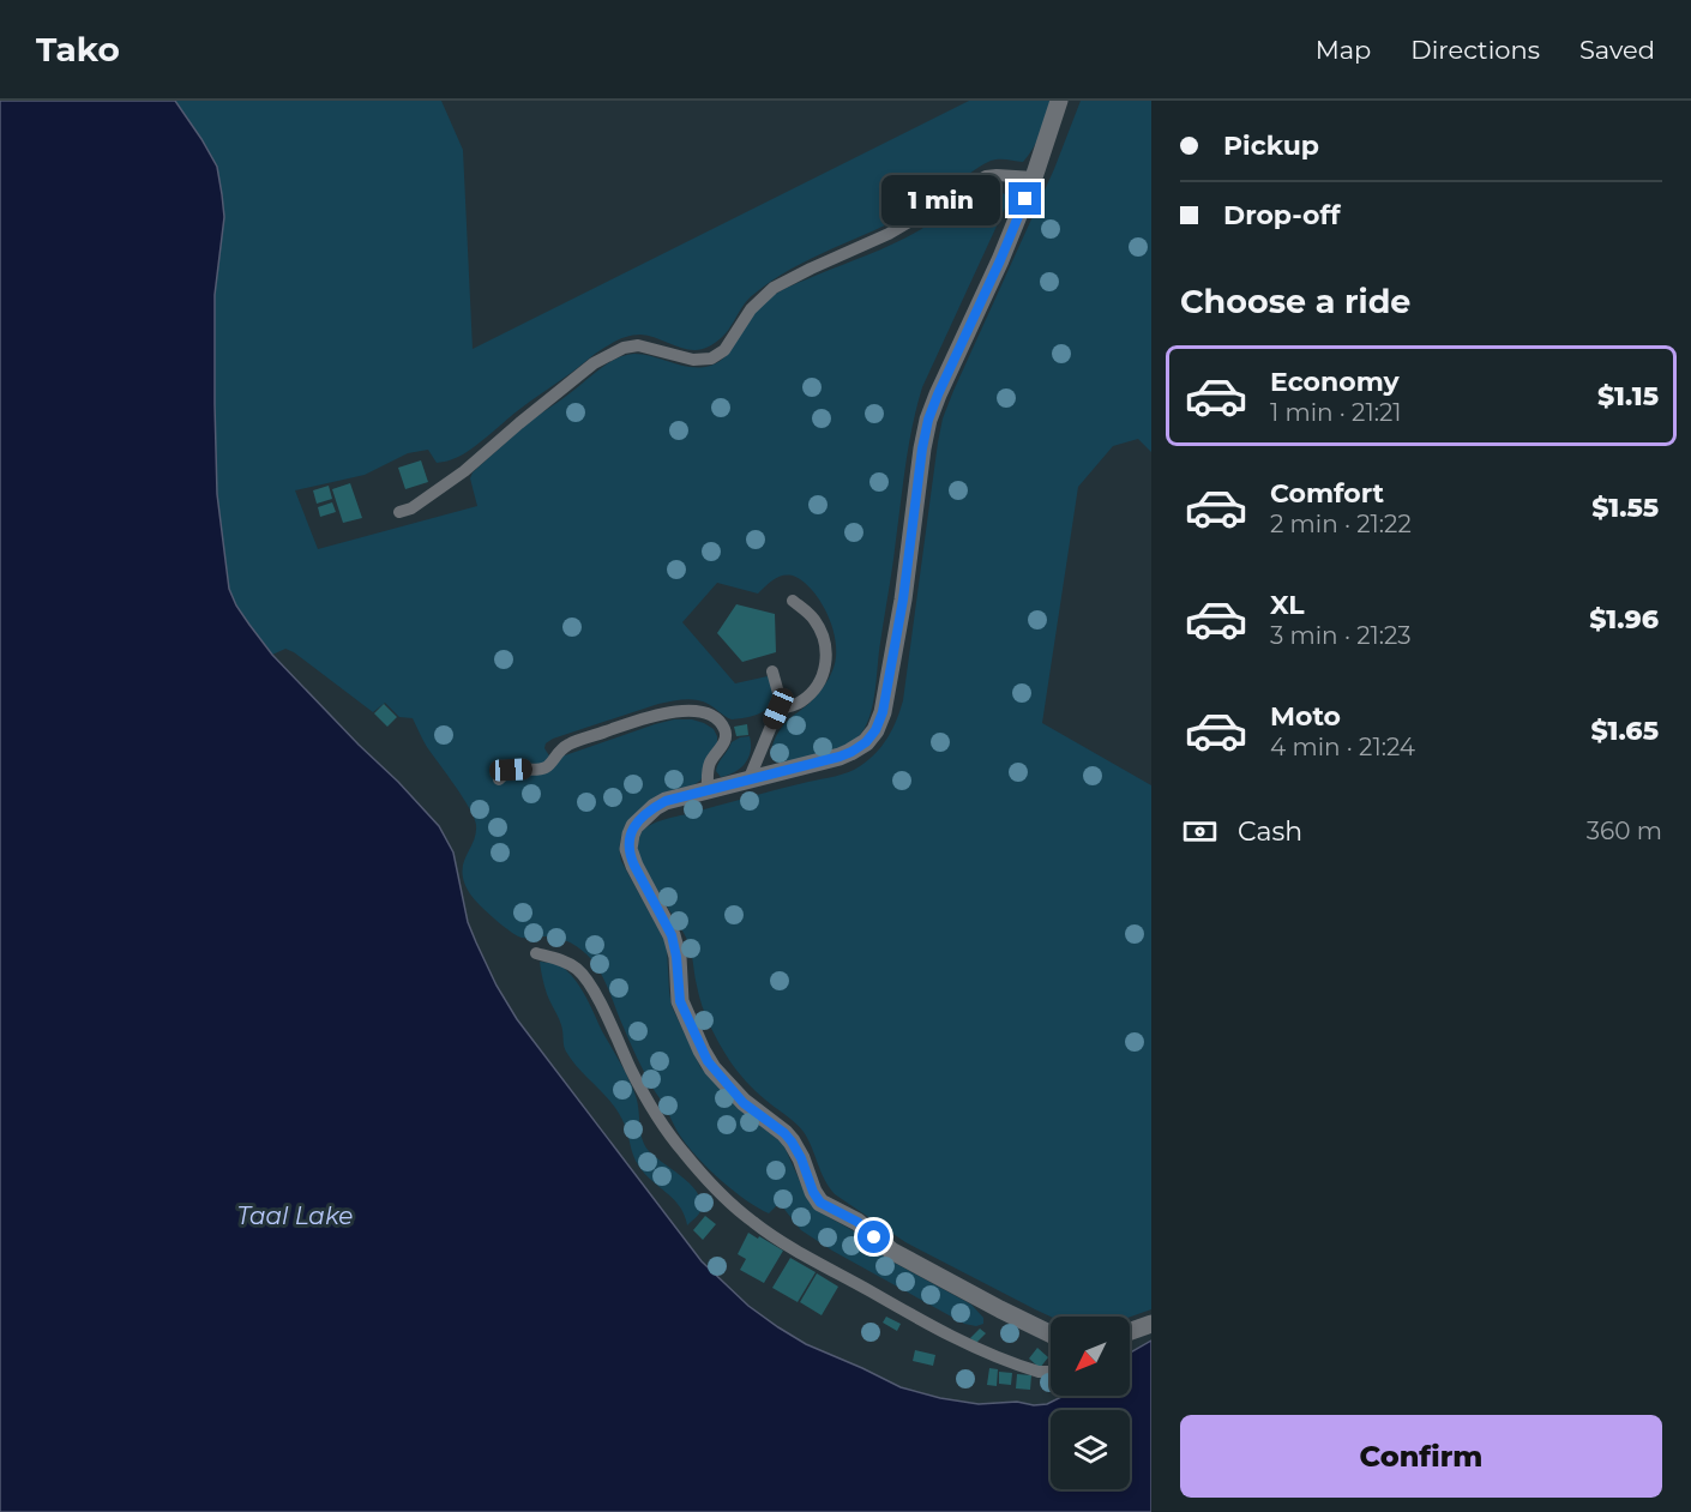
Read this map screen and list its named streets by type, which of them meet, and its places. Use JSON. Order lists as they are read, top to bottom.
{
  "water": ["Taal Lake"],
  "north": "bottom left",
  "page": {
    "header": "Tako",
    "nav": ["Map", "Directions", "Saved"],
    "banner": ["Pickup", "Drop-off"],
    "bubble": "1 min",
    "heading": "Choose a ride",
    "list": [
      {
        "name": "Economy",
        "note": "1 min · 21:21",
        "value": "$1.15"
      },
      {
        "name": "Comfort",
        "note": "2 min · 21:22",
        "value": "$1.55"
      },
      {
        "name": "XL",
        "note": "3 min · 21:23",
        "value": "$1.96"
      },
      {
        "name": "Moto",
        "note": "4 min · 21:24",
        "value": "$1.65"
      }
    ],
    "pay": ["Cash", "360 m"],
    "buttons": "Confirm"
  }
}
